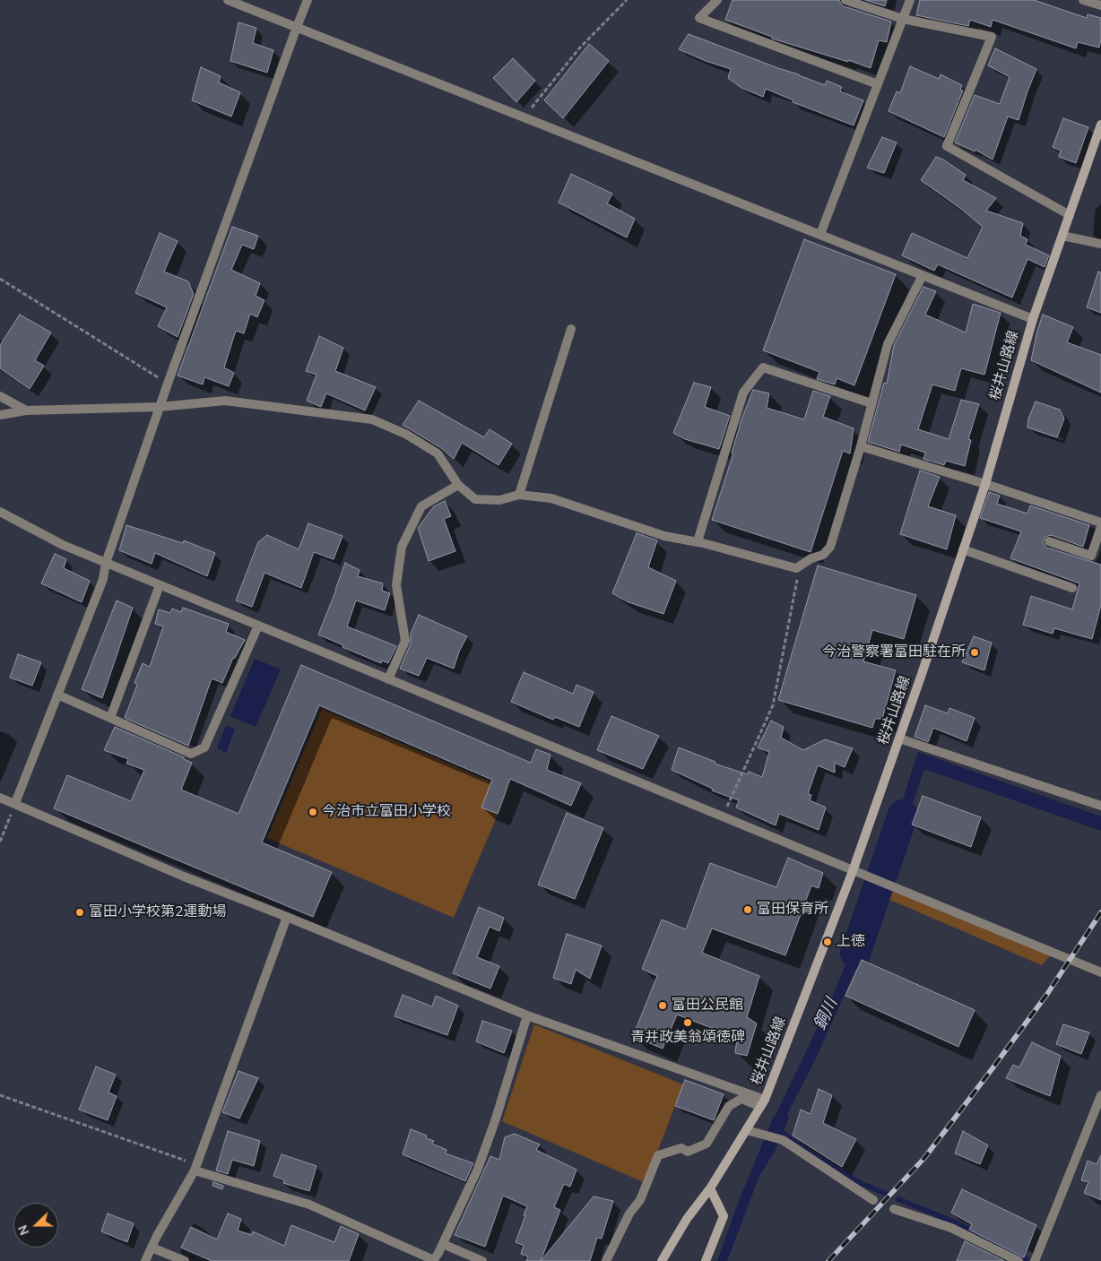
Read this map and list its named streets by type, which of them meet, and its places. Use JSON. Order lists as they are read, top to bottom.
{
  "streets": {
    "main road": ["桜井山路線"]
  },
  "water": ["銅川"],
  "places": [
    "今治警察署富田駐在所",
    "今治市立富田小学校",
    "富田保育所",
    "富田小学校第2運動場",
    "上徳",
    "富田公民館",
    "青井政美翁頌徳碑"
  ],
  "north": "left"
}
